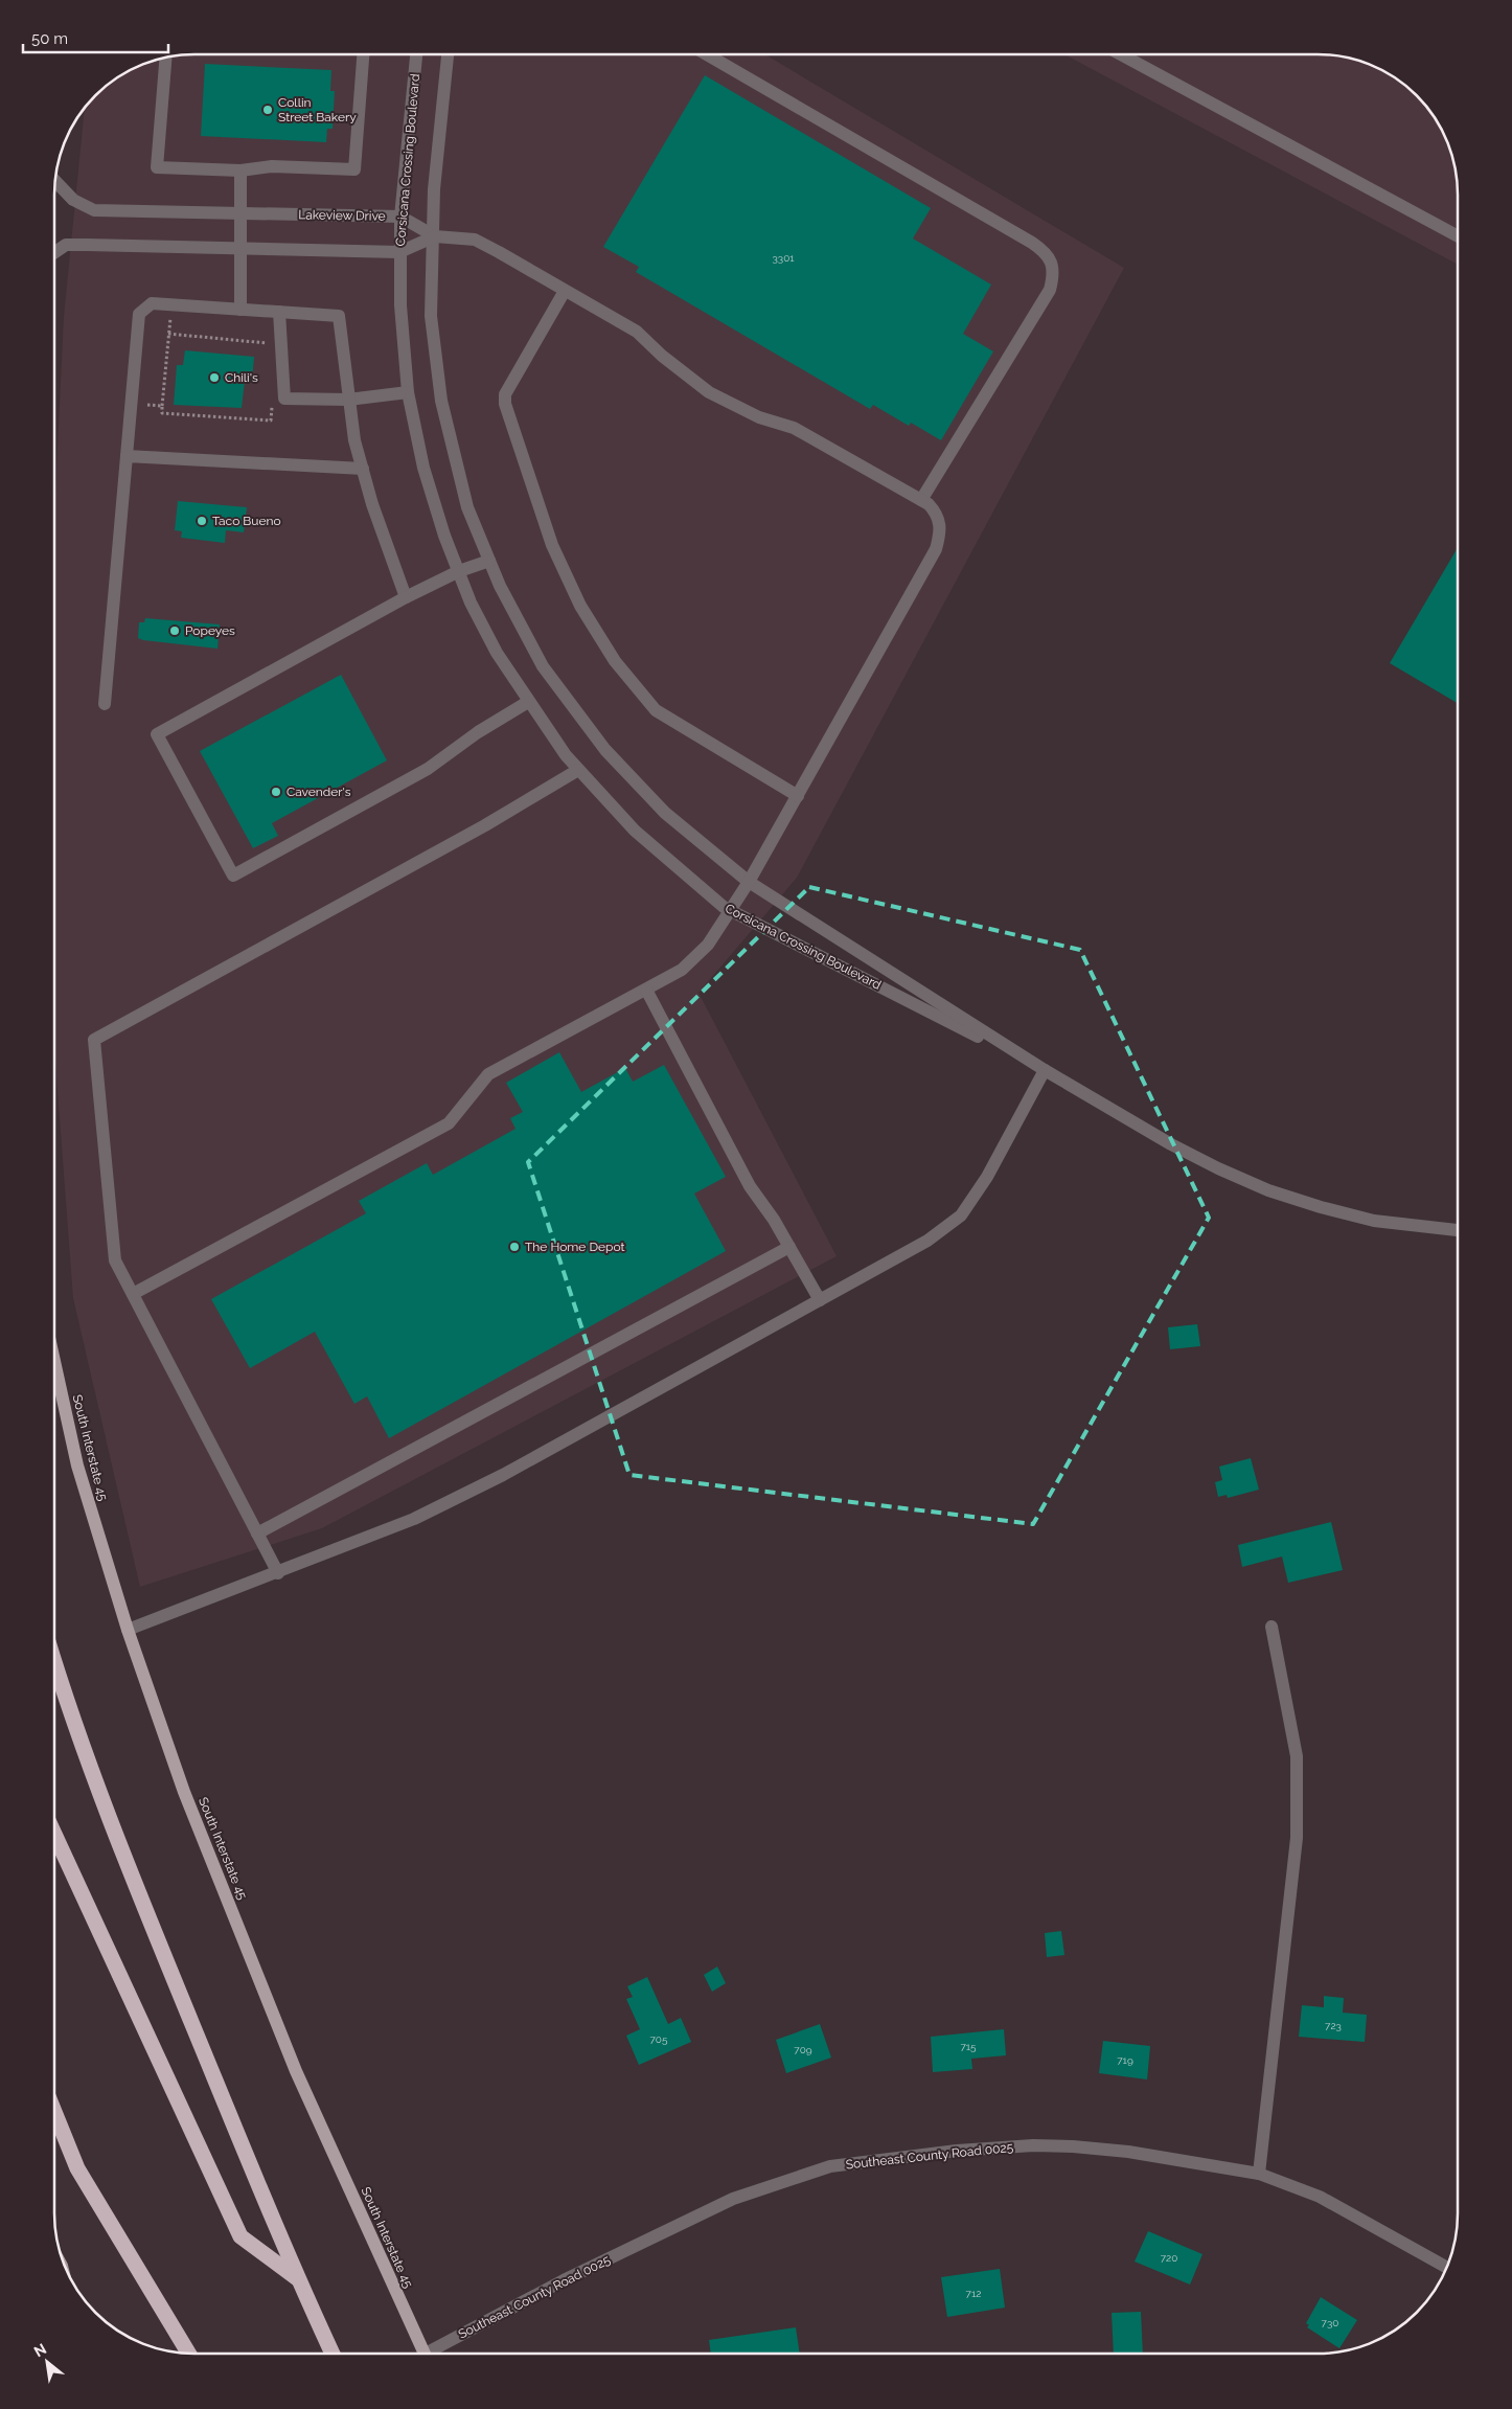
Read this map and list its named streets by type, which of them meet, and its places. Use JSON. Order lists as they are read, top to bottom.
{
  "streets": {
    "main road": ["South Interstate 45"],
    "street": ["Corsicana Crossing Boulevard", "Lakeview Drive", "Southeast County Road 0025"]
  },
  "crossings": [
    ["Corsicana Crossing Boulevard", "Lakeview Drive"]
  ],
  "places": [
    "Collin Street Bakery",
    "Chili's",
    "Taco Bueno",
    "Popeyes",
    "Cavender's",
    "The Home Depot"
  ],
  "house_numbers": [
    "3301",
    "723",
    "705",
    "715",
    "709",
    "719",
    "720",
    "712",
    "730"
  ],
  "scale_bar": "50 m",
  "north": "top left"
}
